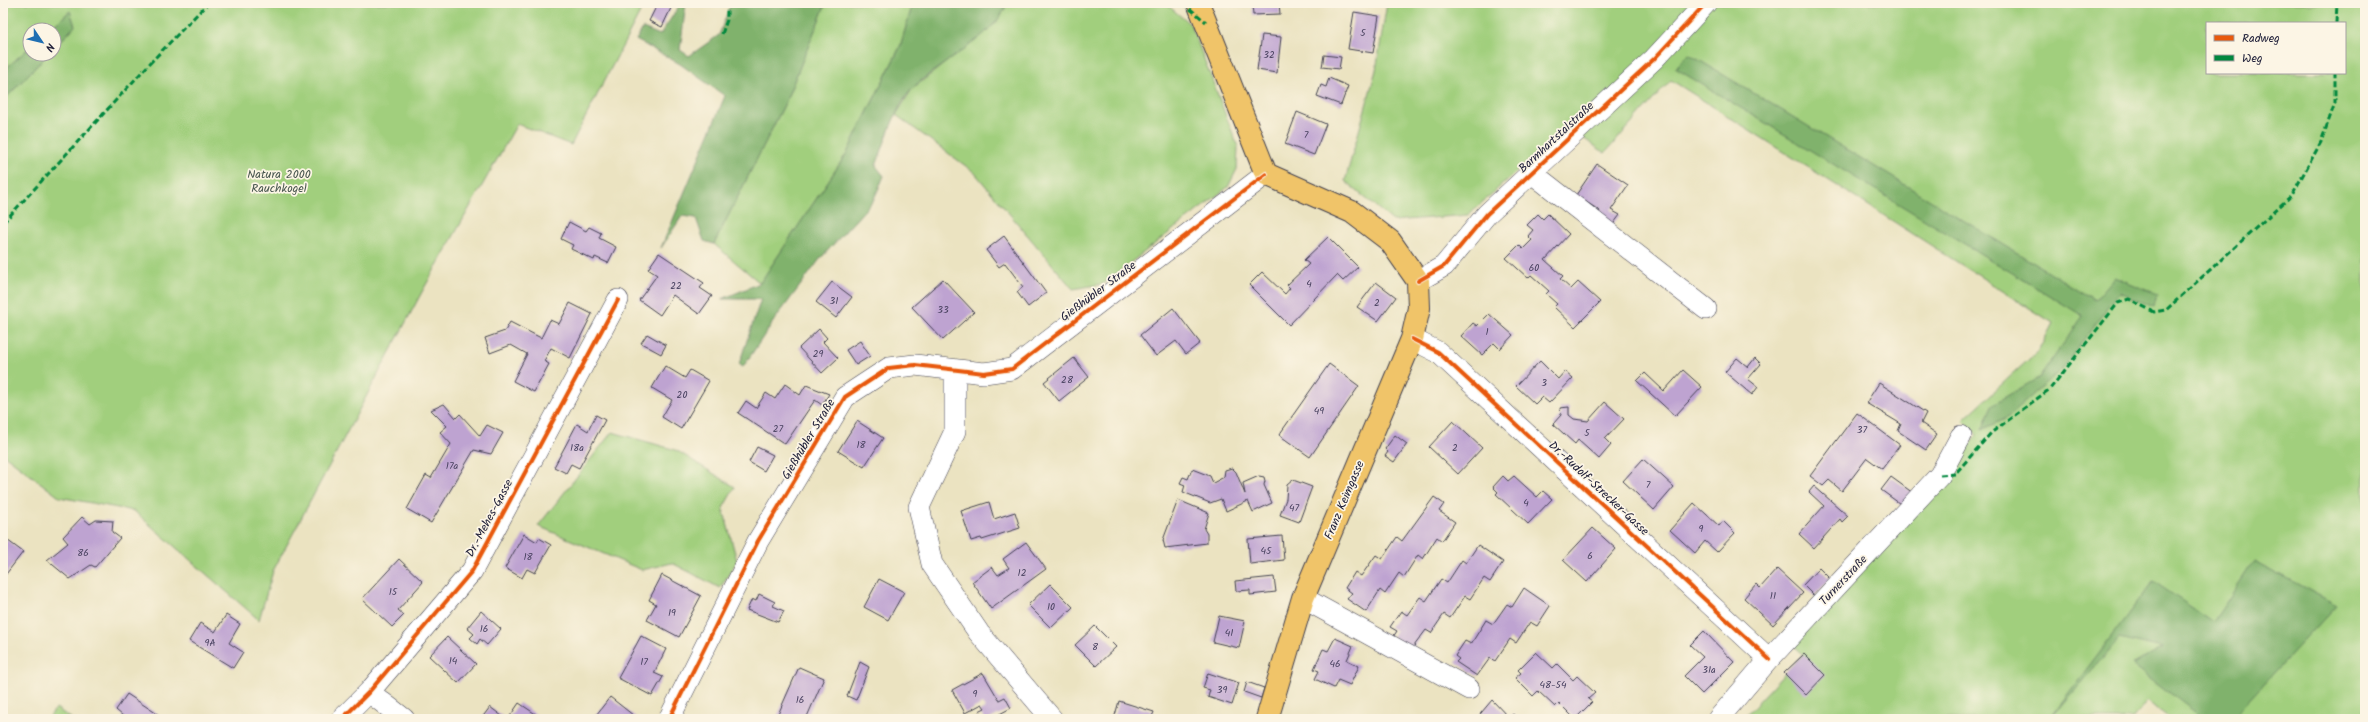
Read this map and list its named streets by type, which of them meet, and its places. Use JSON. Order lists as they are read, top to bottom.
{
  "streets": {
    "main road": ["Franz Keimgasse"],
    "street": [
      "Barmhartstalstraße",
      "Gießhübler Straße",
      "Dr.-Rudolf-Strecker-Gasse",
      "Dr.-Mehes-Gasse",
      "Turnerstraße"
    ]
  },
  "crossings": [
    ["Barmhartstalstraße", "Franz Keimgasse"],
    ["Dr.-Rudolf-Strecker-Gasse", "Franz Keimgasse"],
    ["Dr.-Rudolf-Strecker-Gasse", "Turnerstraße"]
  ],
  "parks": ["Natura 2000 Rauchkogel"],
  "house_numbers": [
    "5",
    "32",
    "7",
    "60",
    "4",
    "22",
    "31",
    "2",
    "33",
    "1",
    "29",
    "28",
    "3",
    "20",
    "49",
    "27",
    "37",
    "5",
    "18",
    "18a",
    "2",
    "17a",
    "7",
    "4",
    "47",
    "9",
    "45",
    "86",
    "6",
    "18",
    "12",
    "15",
    "11",
    "10",
    "19",
    "16",
    "41",
    "9A",
    "8",
    "14",
    "17",
    "46",
    "31a",
    "48-54",
    "39",
    "9",
    "16"
  ],
  "legend": ["Radweg", "Weg"],
  "north": "bottom right"
}
